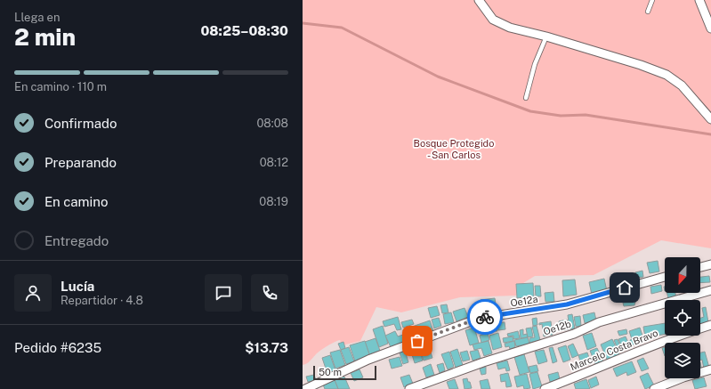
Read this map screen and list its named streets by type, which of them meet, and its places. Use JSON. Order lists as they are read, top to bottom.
{
  "streets": {
    "street": ["Oe12a", "Oe12b", "Marcelo Costa Bravo"]
  },
  "parks": ["Bosque Protegido - San Carlos"],
  "scale_bar": "50 m",
  "north": "bottom",
  "page": {
    "heading": ["2 min", "Llega en", "08:25–08:30"],
    "panel": [
      "Lucía",
      "Repartidor · 4.8",
      "Pedido #6235",
      "$13.73"
    ],
    "bar": "En camino · 110 m",
    "list": [
      ["Confirmado", "08:08"],
      ["Preparando", "08:12"],
      ["En camino", "08:19"],
      "Entregado"
    ],
    "scale": "50 m"
  }
}
